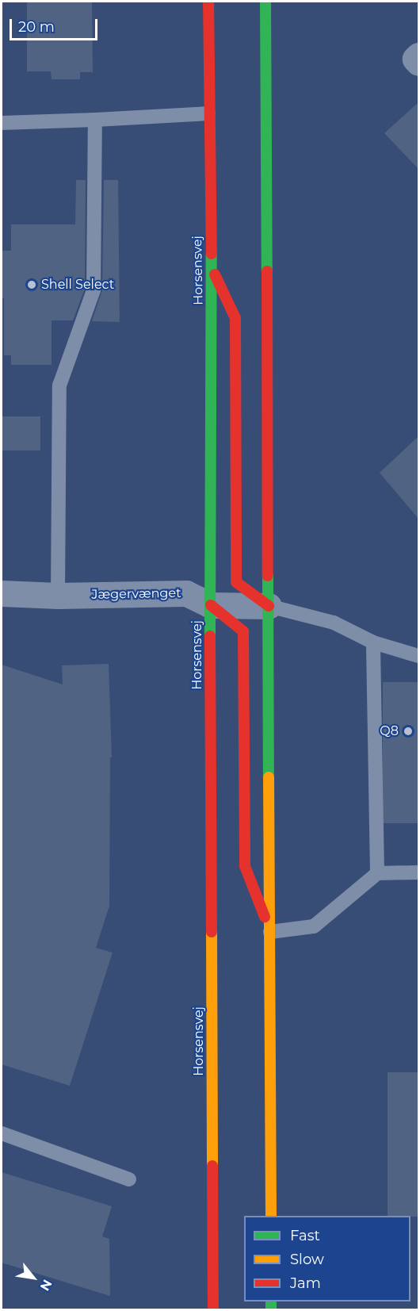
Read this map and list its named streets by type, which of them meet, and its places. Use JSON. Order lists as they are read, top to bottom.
{
  "streets": {
    "main road": ["Horsensvej"],
    "street": ["Jægervænget"]
  },
  "crossings": [
    ["Horsensvej", "Jægervænget"]
  ],
  "places": ["Shell Select", "Q8"],
  "legend": ["Fast", "Slow", "Jam"],
  "scale_bar": "20 m",
  "north": "bottom right"
}
